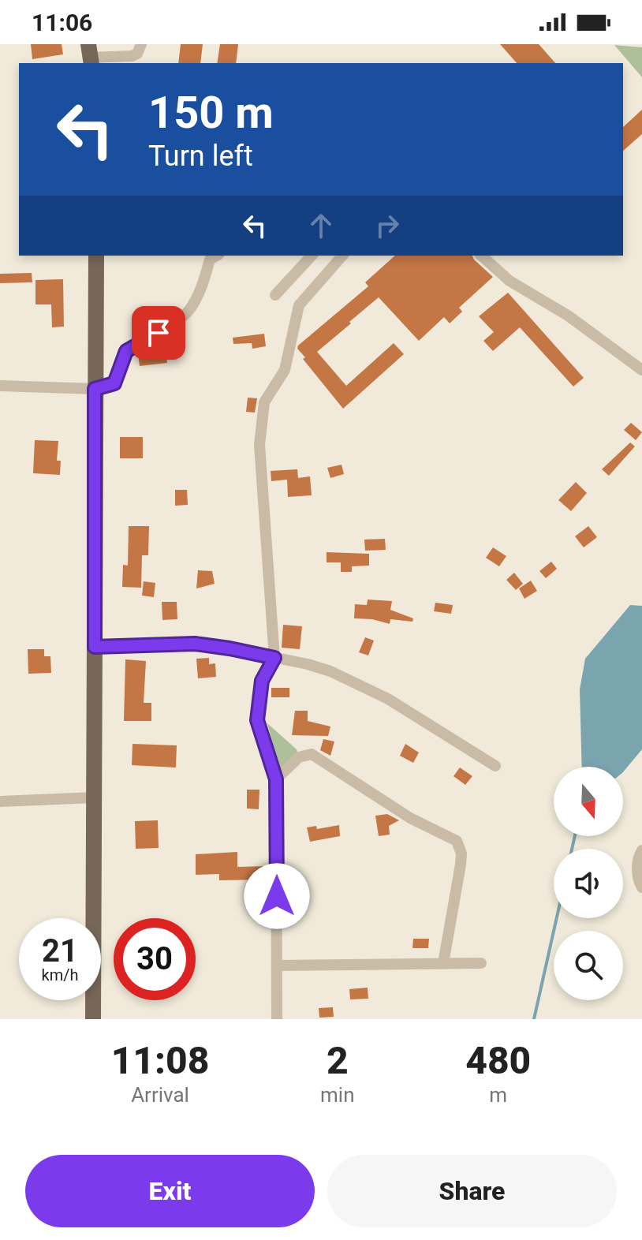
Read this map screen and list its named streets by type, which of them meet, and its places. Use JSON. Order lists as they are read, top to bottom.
{
  "north": "bottom",
  "page": {
    "status": "11:06",
    "turn": ["150 m", "Turn left"],
    "speed": "21 km/h",
    "limit": "30",
    "eta": [
      "11:08",
      "Arrival",
      "2",
      "min",
      "480",
      "m"
    ],
    "buttons": ["Exit", "Share"]
  }
}
